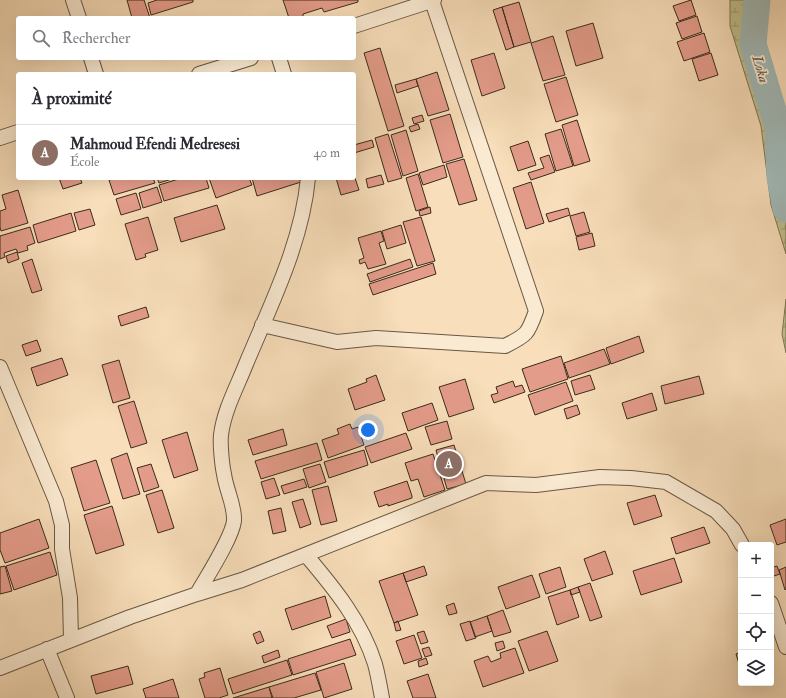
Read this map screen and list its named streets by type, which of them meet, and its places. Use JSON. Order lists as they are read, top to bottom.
{
  "water": ["Loka"],
  "page": {
    "search": "Rechercher",
    "heading": "À proximité",
    "list": [
      {
        "mark": "A",
        "name": "Mahmoud Efendi Medresesi",
        "note": "École",
        "value": "40 m"
      }
    ],
    "pins": "A",
    "map_buttons": ["+", "−"]
  }
}
